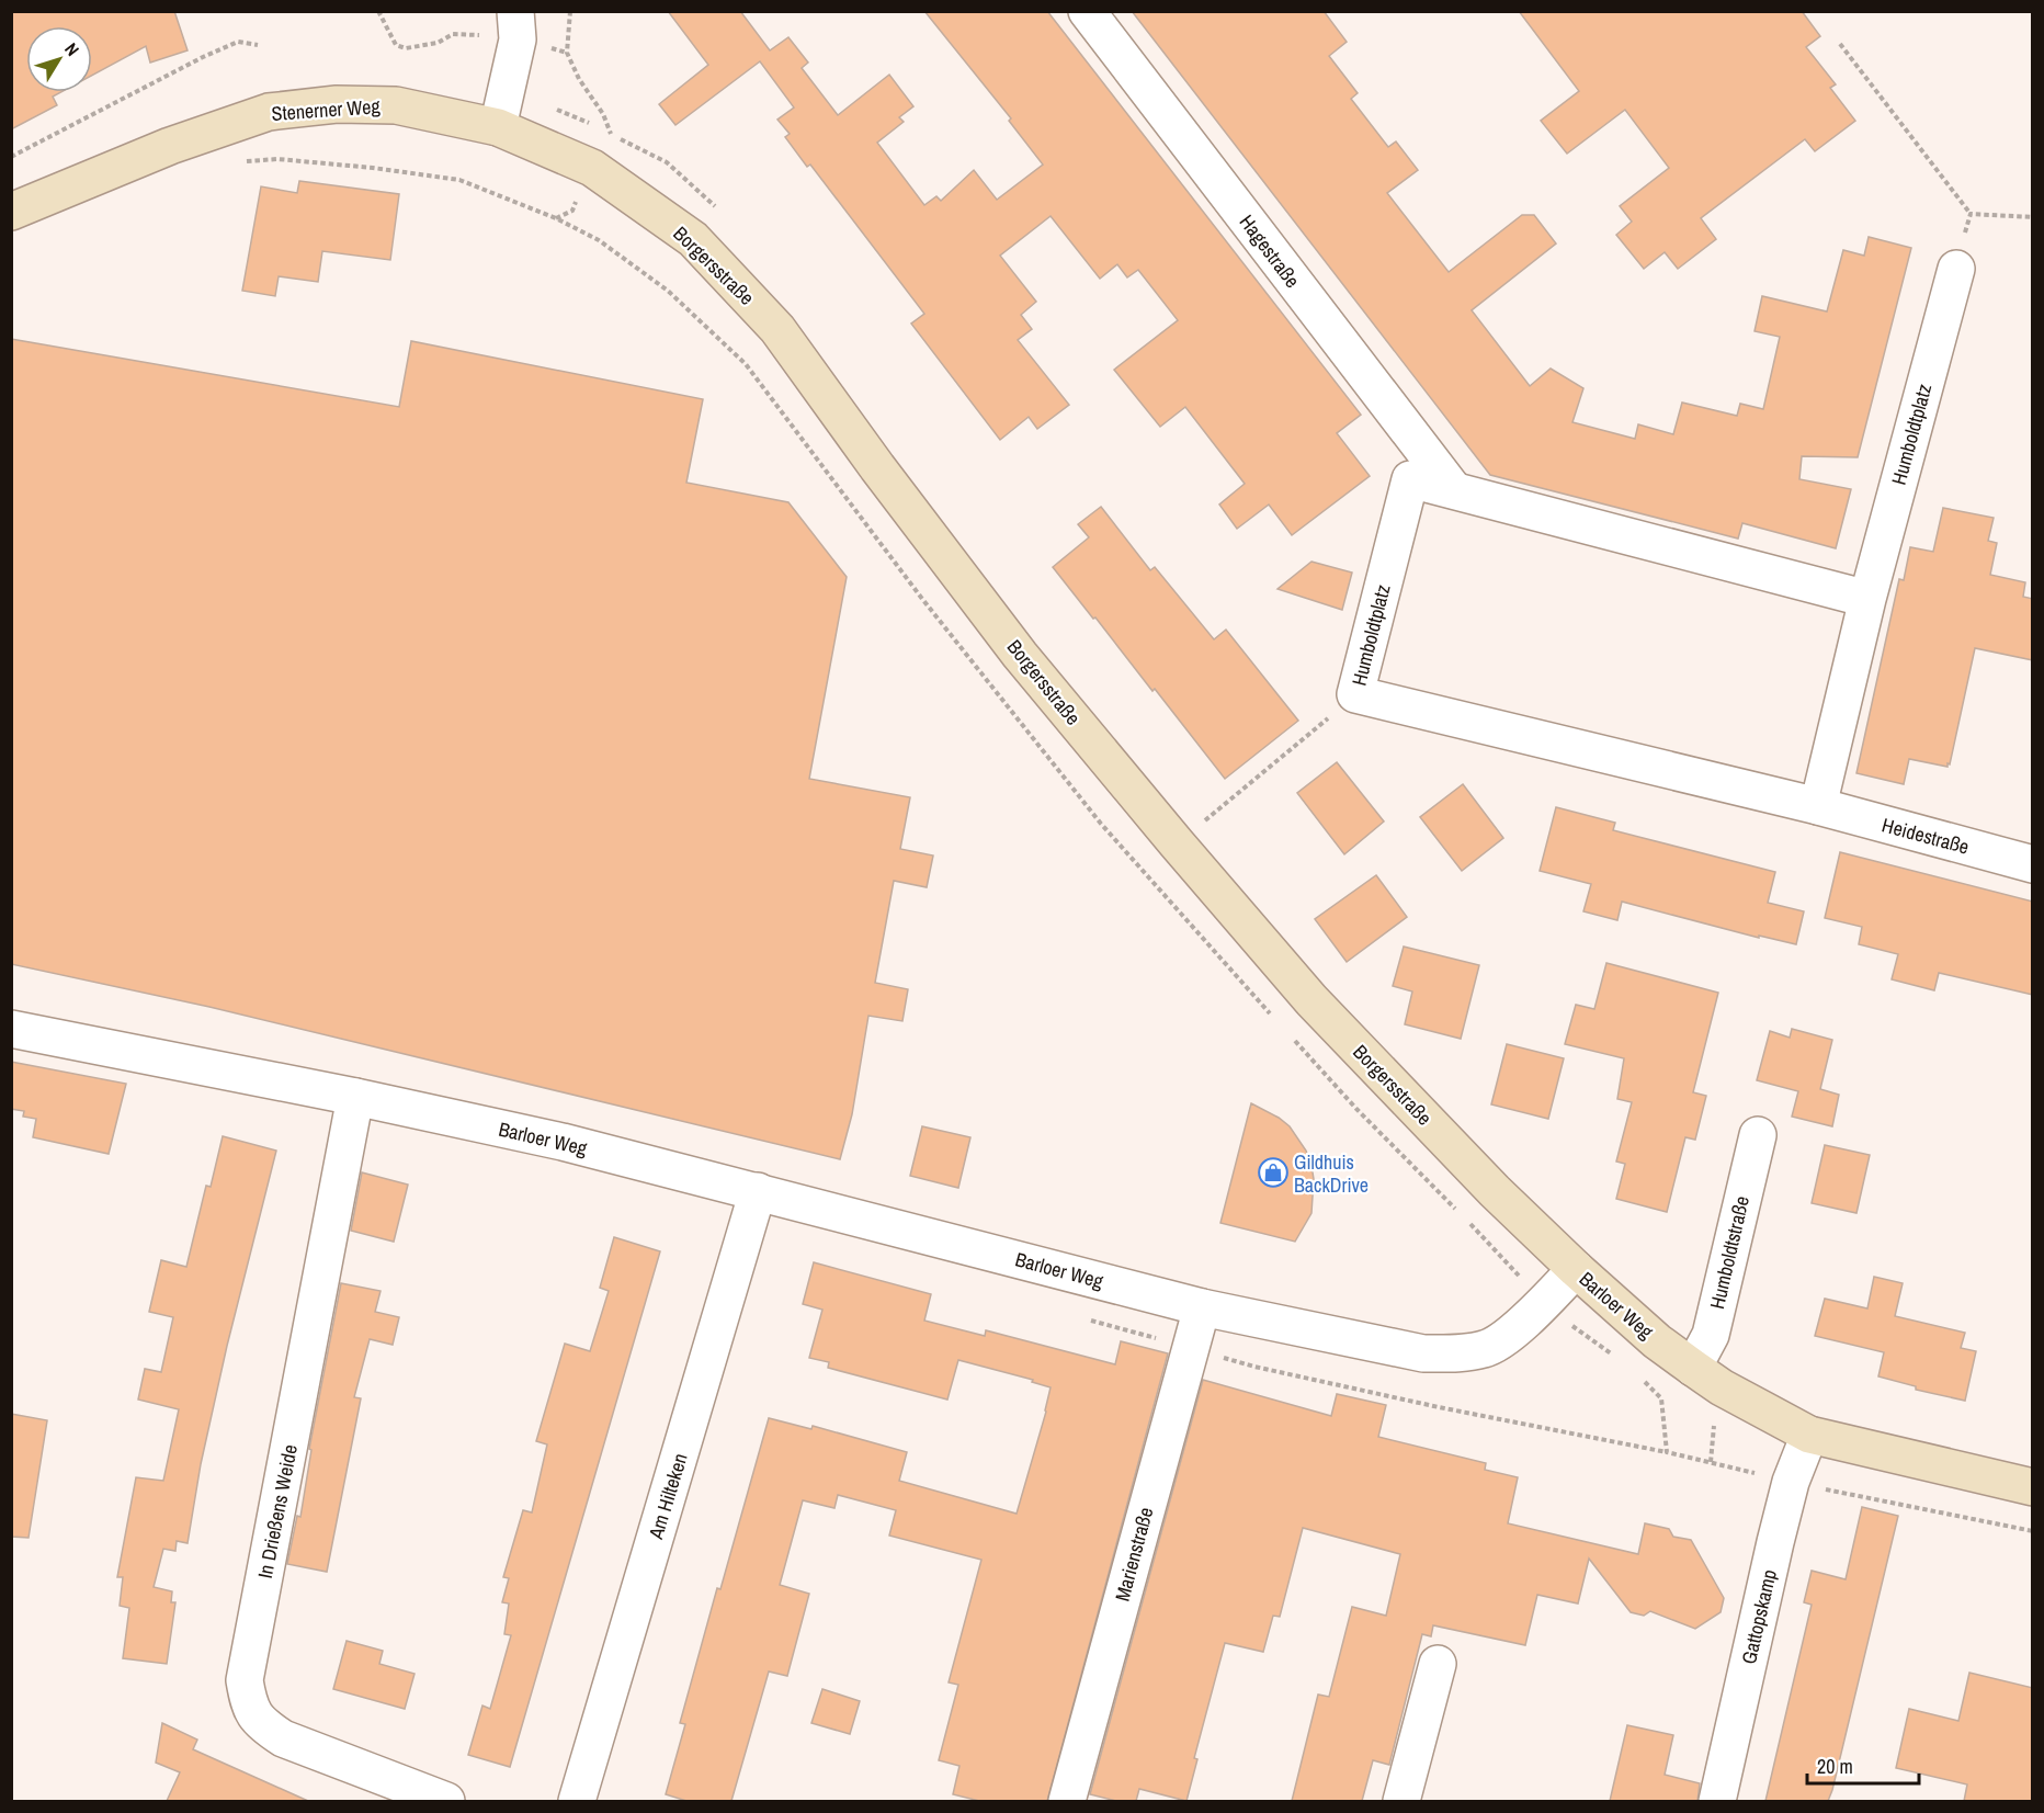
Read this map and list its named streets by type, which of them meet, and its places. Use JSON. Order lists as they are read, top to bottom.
{
  "streets": {
    "street": [
      "Stenerner Weg",
      "Hagestraße",
      "Borgersstraße",
      "Humboldtplatz",
      "Heidestraße",
      "Barloer Weg",
      "Humboldtstraße",
      "Am Hilteken",
      "In Drießens Weide",
      "Marienstraße",
      "Gattopskamp"
    ]
  },
  "crossings": [
    ["Stenerner Weg", "Borgersstraße"],
    ["Hagestraße", "Humboldtplatz"],
    ["Borgersstraße", "Barloer Weg"],
    ["Humboldtplatz", "Heidestraße"],
    ["Barloer Weg", "Humboldtstraße"],
    ["Barloer Weg", "Am Hilteken"],
    ["Barloer Weg", "In Drießens Weide"],
    ["Barloer Weg", "Marienstraße"],
    ["Barloer Weg", "Gattopskamp"]
  ],
  "places": {
    "shop": ["Gildhuis BackDrive"]
  },
  "scale_bar": "20 m",
  "north": "top right"
}
